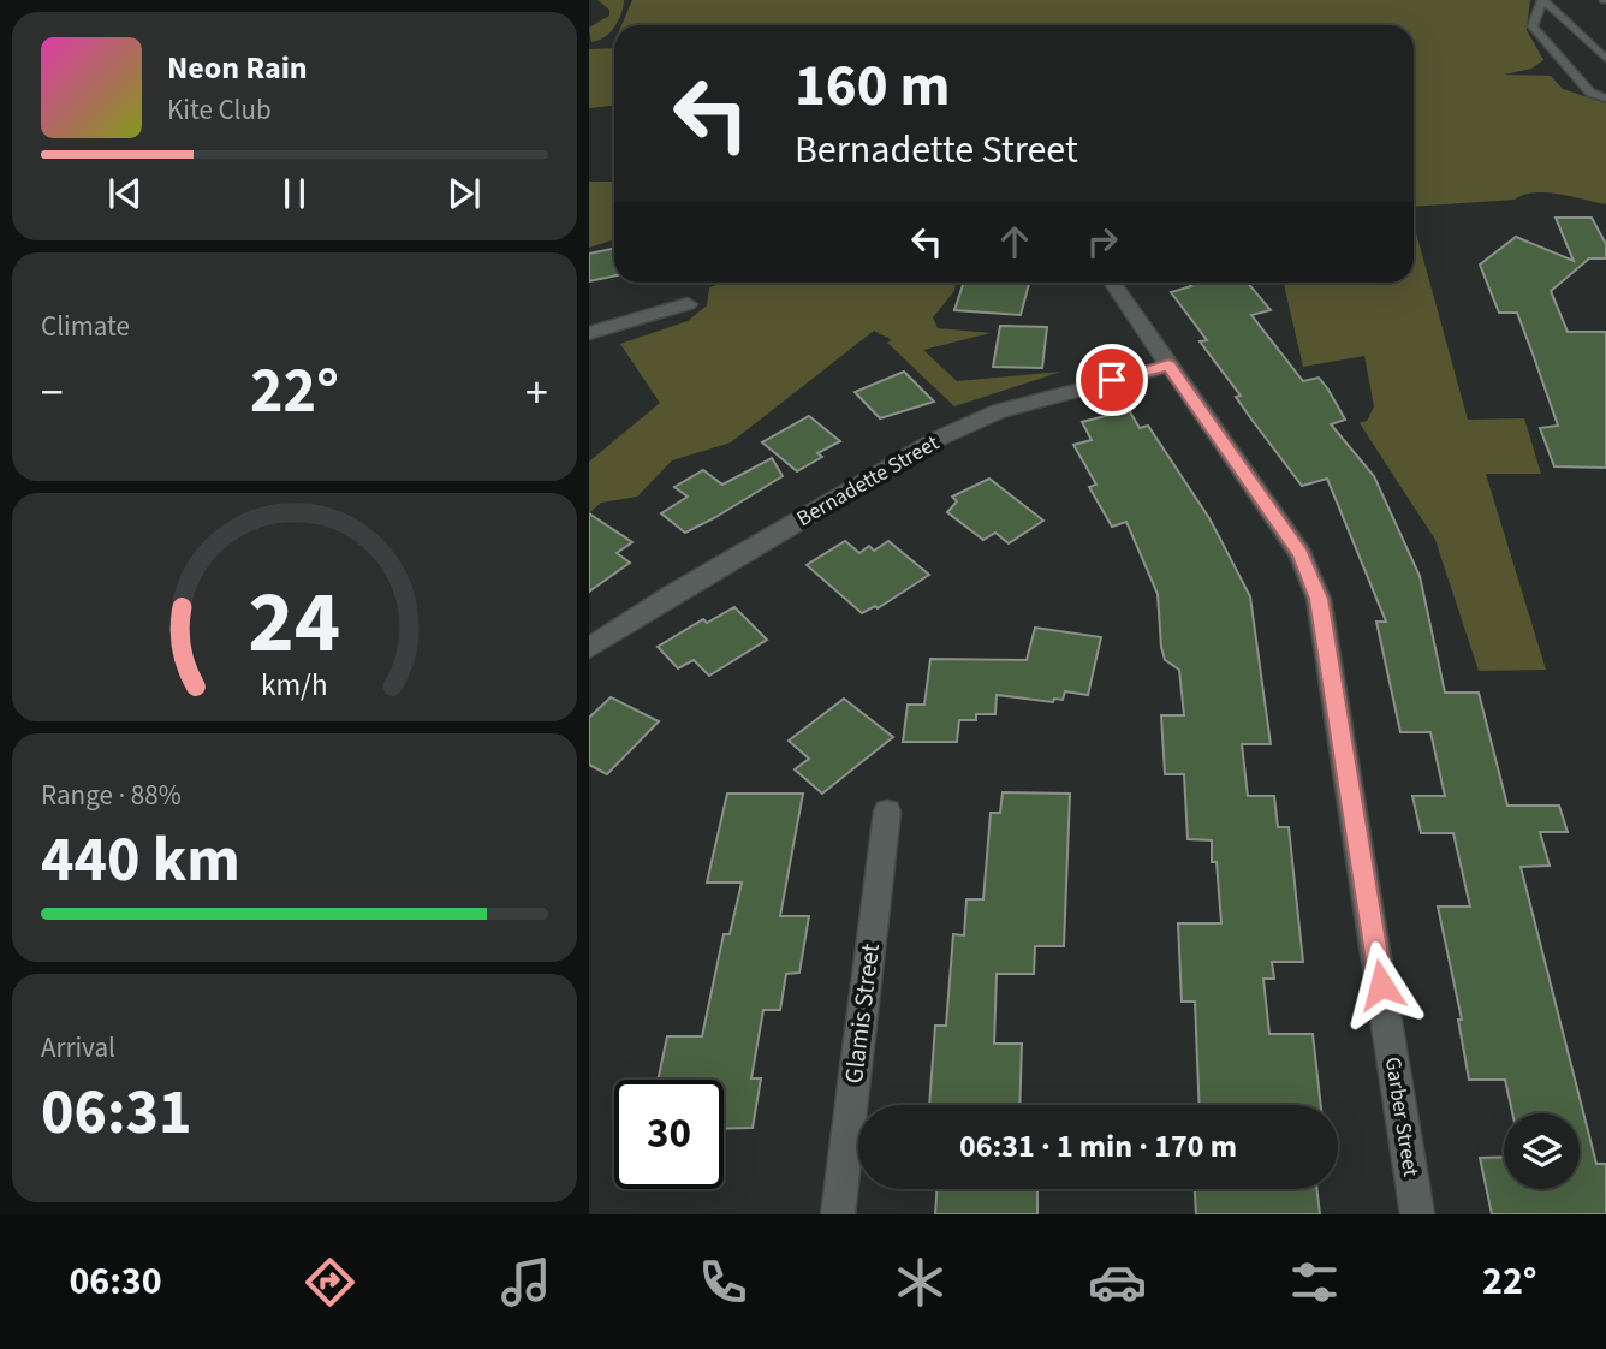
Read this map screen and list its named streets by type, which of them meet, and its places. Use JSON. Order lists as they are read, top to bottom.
{
  "streets": {
    "street": ["Bernadette Street", "Glamis Street", "Garber Street"]
  },
  "crossings": [
    ["Bernadette Street", "Garber Street"]
  ],
  "page": {
    "turn": ["160 m", "Bernadette Street"],
    "song": ["Neon Rain", "Kite Club"],
    "tile": [
      "Climate",
      ["Range · 88%", "440 km"],
      ["Arrival", "06:31"]
    ],
    "heat": ["−", "22°", "+"],
    "limit": "30",
    "trip": "06:31 · 1 min · 170 m",
    "tabs": ["06:30", "22°"],
    "gauge": ["24", "km/h"]
  }
}
